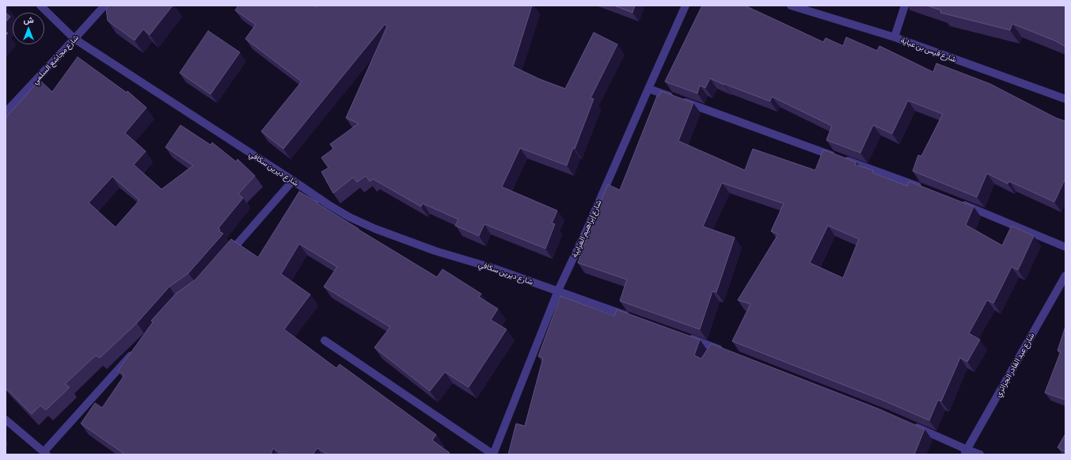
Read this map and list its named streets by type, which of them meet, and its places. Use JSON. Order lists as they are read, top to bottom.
{
  "streets": {
    "street": [
      "شارع قيس بن عباية",
      "شارع مجاشع السلمي",
      "شارع ديرين سكافي",
      "شارع إبراهيم الغرايبة",
      "شارع عبد القادر الجزائري"
    ]
  },
  "crossings": [
    ["شارع مجاشع السلمي", "شارع ديرين سكافي"],
    ["شارع ديرين سكافي", "شارع إبراهيم الغرايبة"]
  ],
  "north": "top"
}
